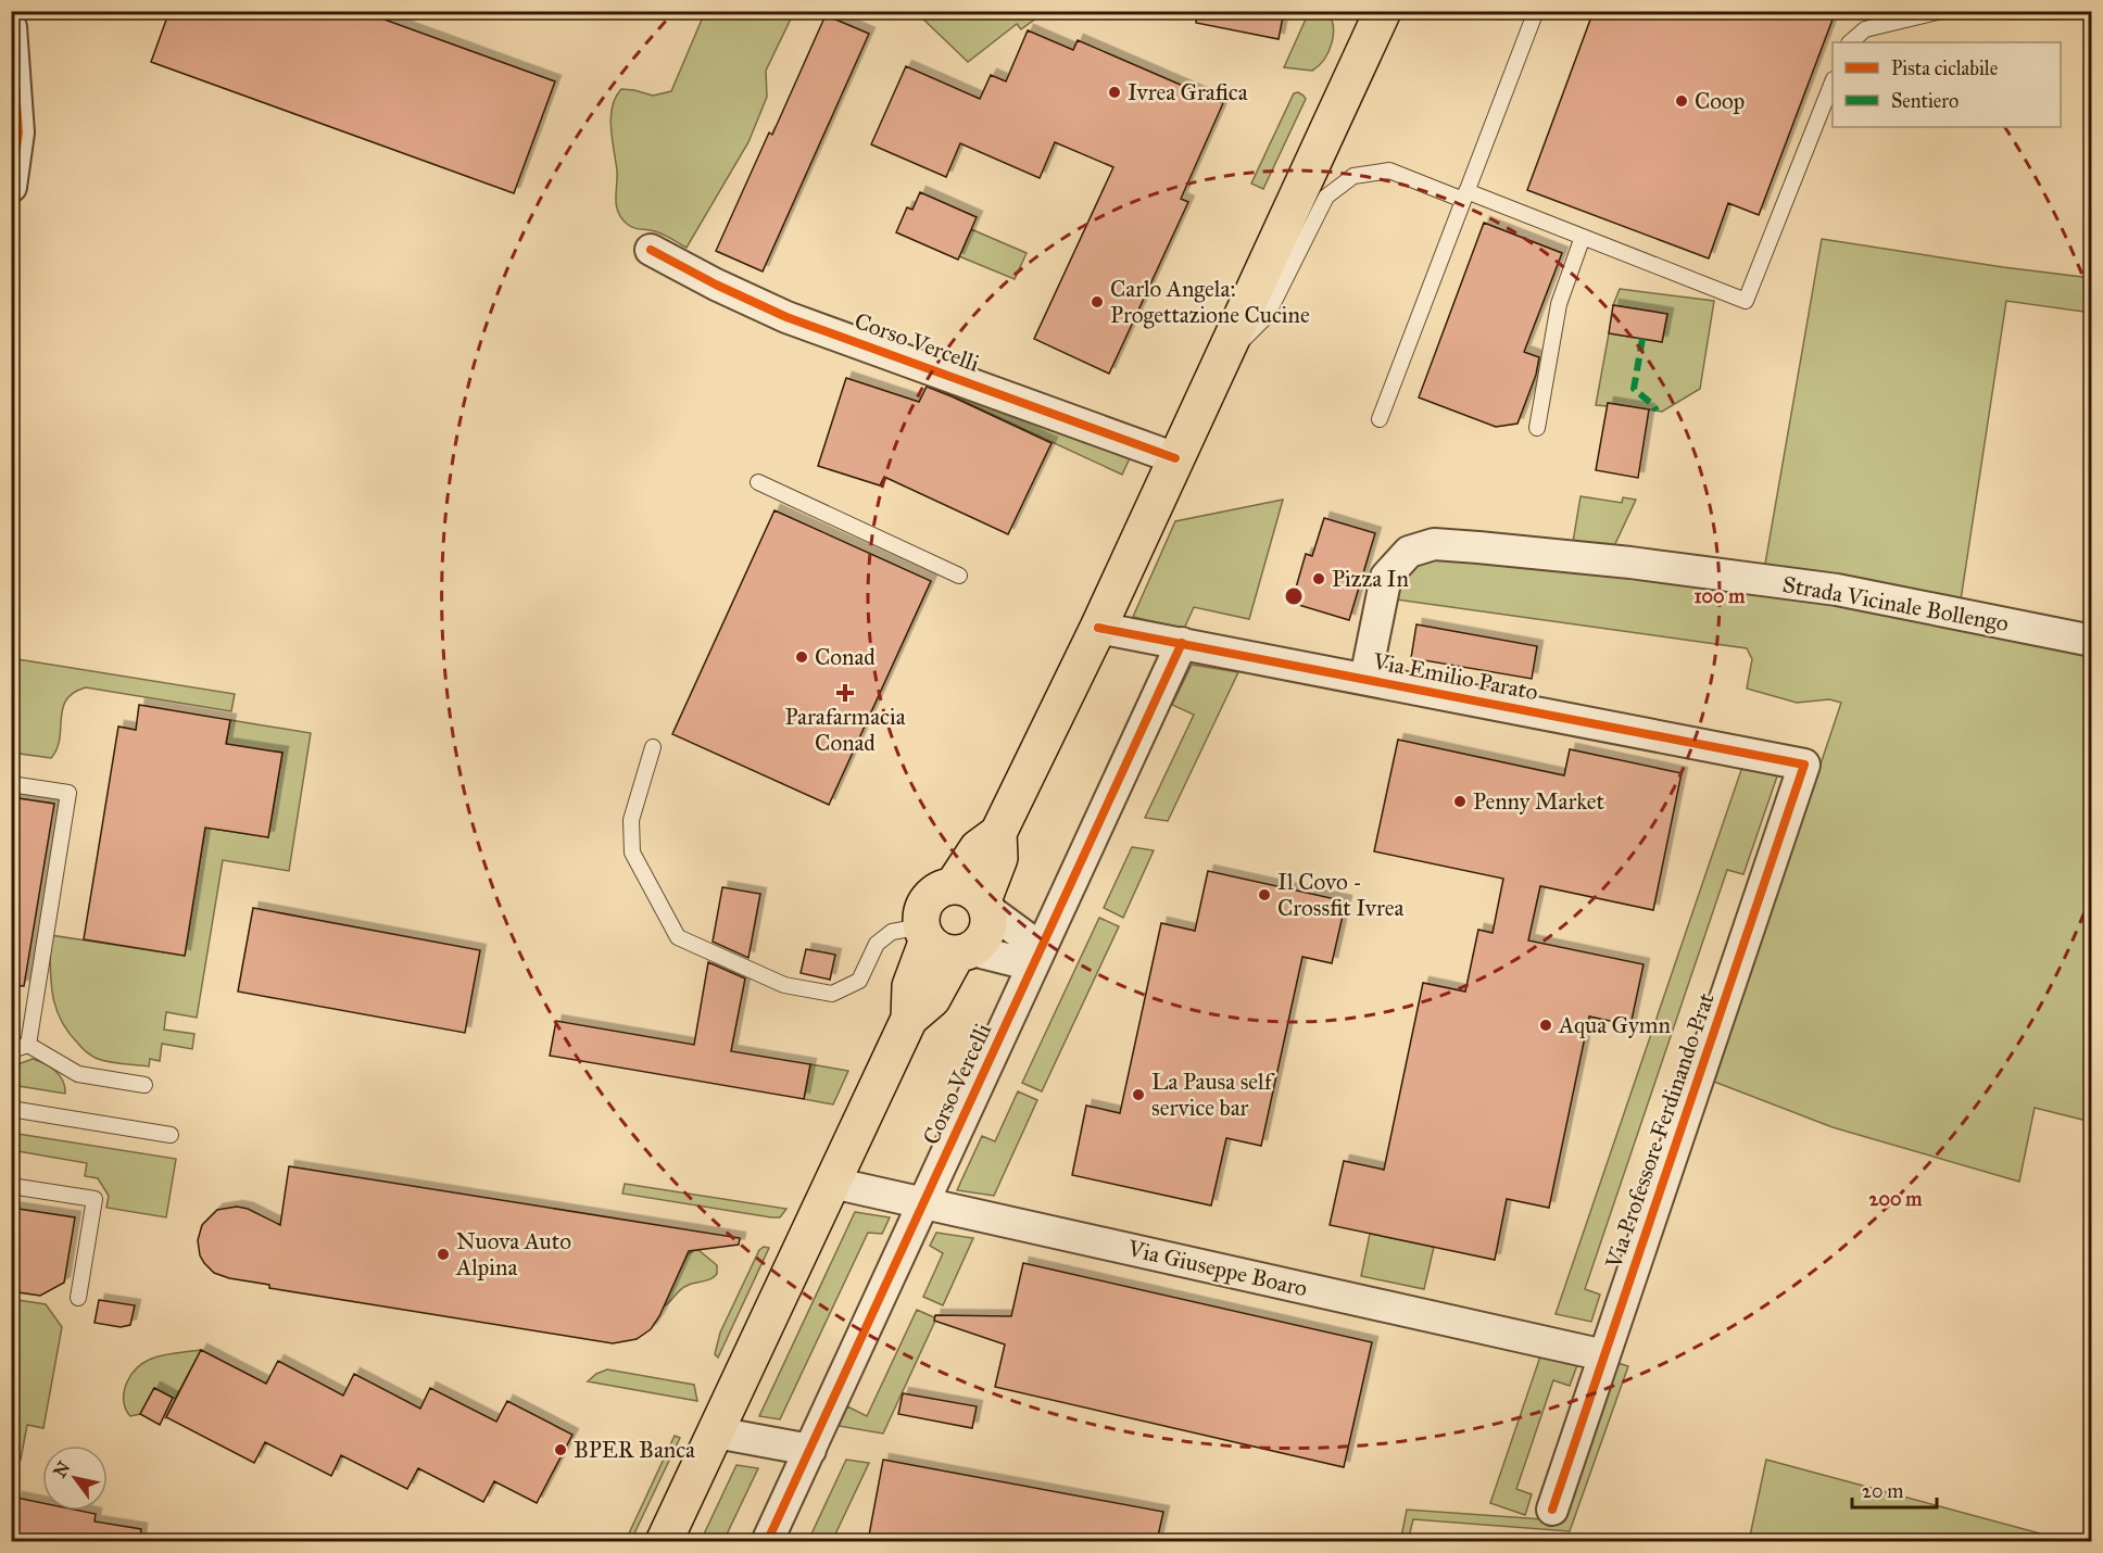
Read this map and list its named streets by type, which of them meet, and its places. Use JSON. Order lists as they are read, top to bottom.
{
  "streets": {
    "street": [
      "Corso Vercelli",
      "Strada Vicinale Bollengo",
      "Via Emilio Parato",
      "Via Professore Ferdinando Prat",
      "Via Giuseppe Boaro"
    ]
  },
  "crossings": [
    ["Corso Vercelli", "Via Emilio Parato"],
    ["Corso Vercelli", "Via Giuseppe Boaro"],
    ["Strada Vicinale Bollengo", "Via Emilio Parato"],
    ["Via Emilio Parato", "Via Professore Ferdinando Prat"],
    ["Via Professore Ferdinando Prat", "Via Giuseppe Boaro"]
  ],
  "places": {
    "other": [
      "Ivrea Grafica",
      "Coop",
      "Carlo Angela: Progettazione Cucine",
      "Pizza In",
      "Conad",
      "Penny Market",
      "Il Covo - Crossfit Ivrea",
      "Aqua Gymn",
      "La Pausa self service bar",
      "Nuova Auto Alpina",
      "BPER Banca"
    ],
    "health": ["Parafarmacia Conad"]
  },
  "legend": ["Pista ciclabile", "Sentiero"],
  "scale_bar": "20 m",
  "north": "top left",
  "rings": ["100 m", "200 m"]
}
